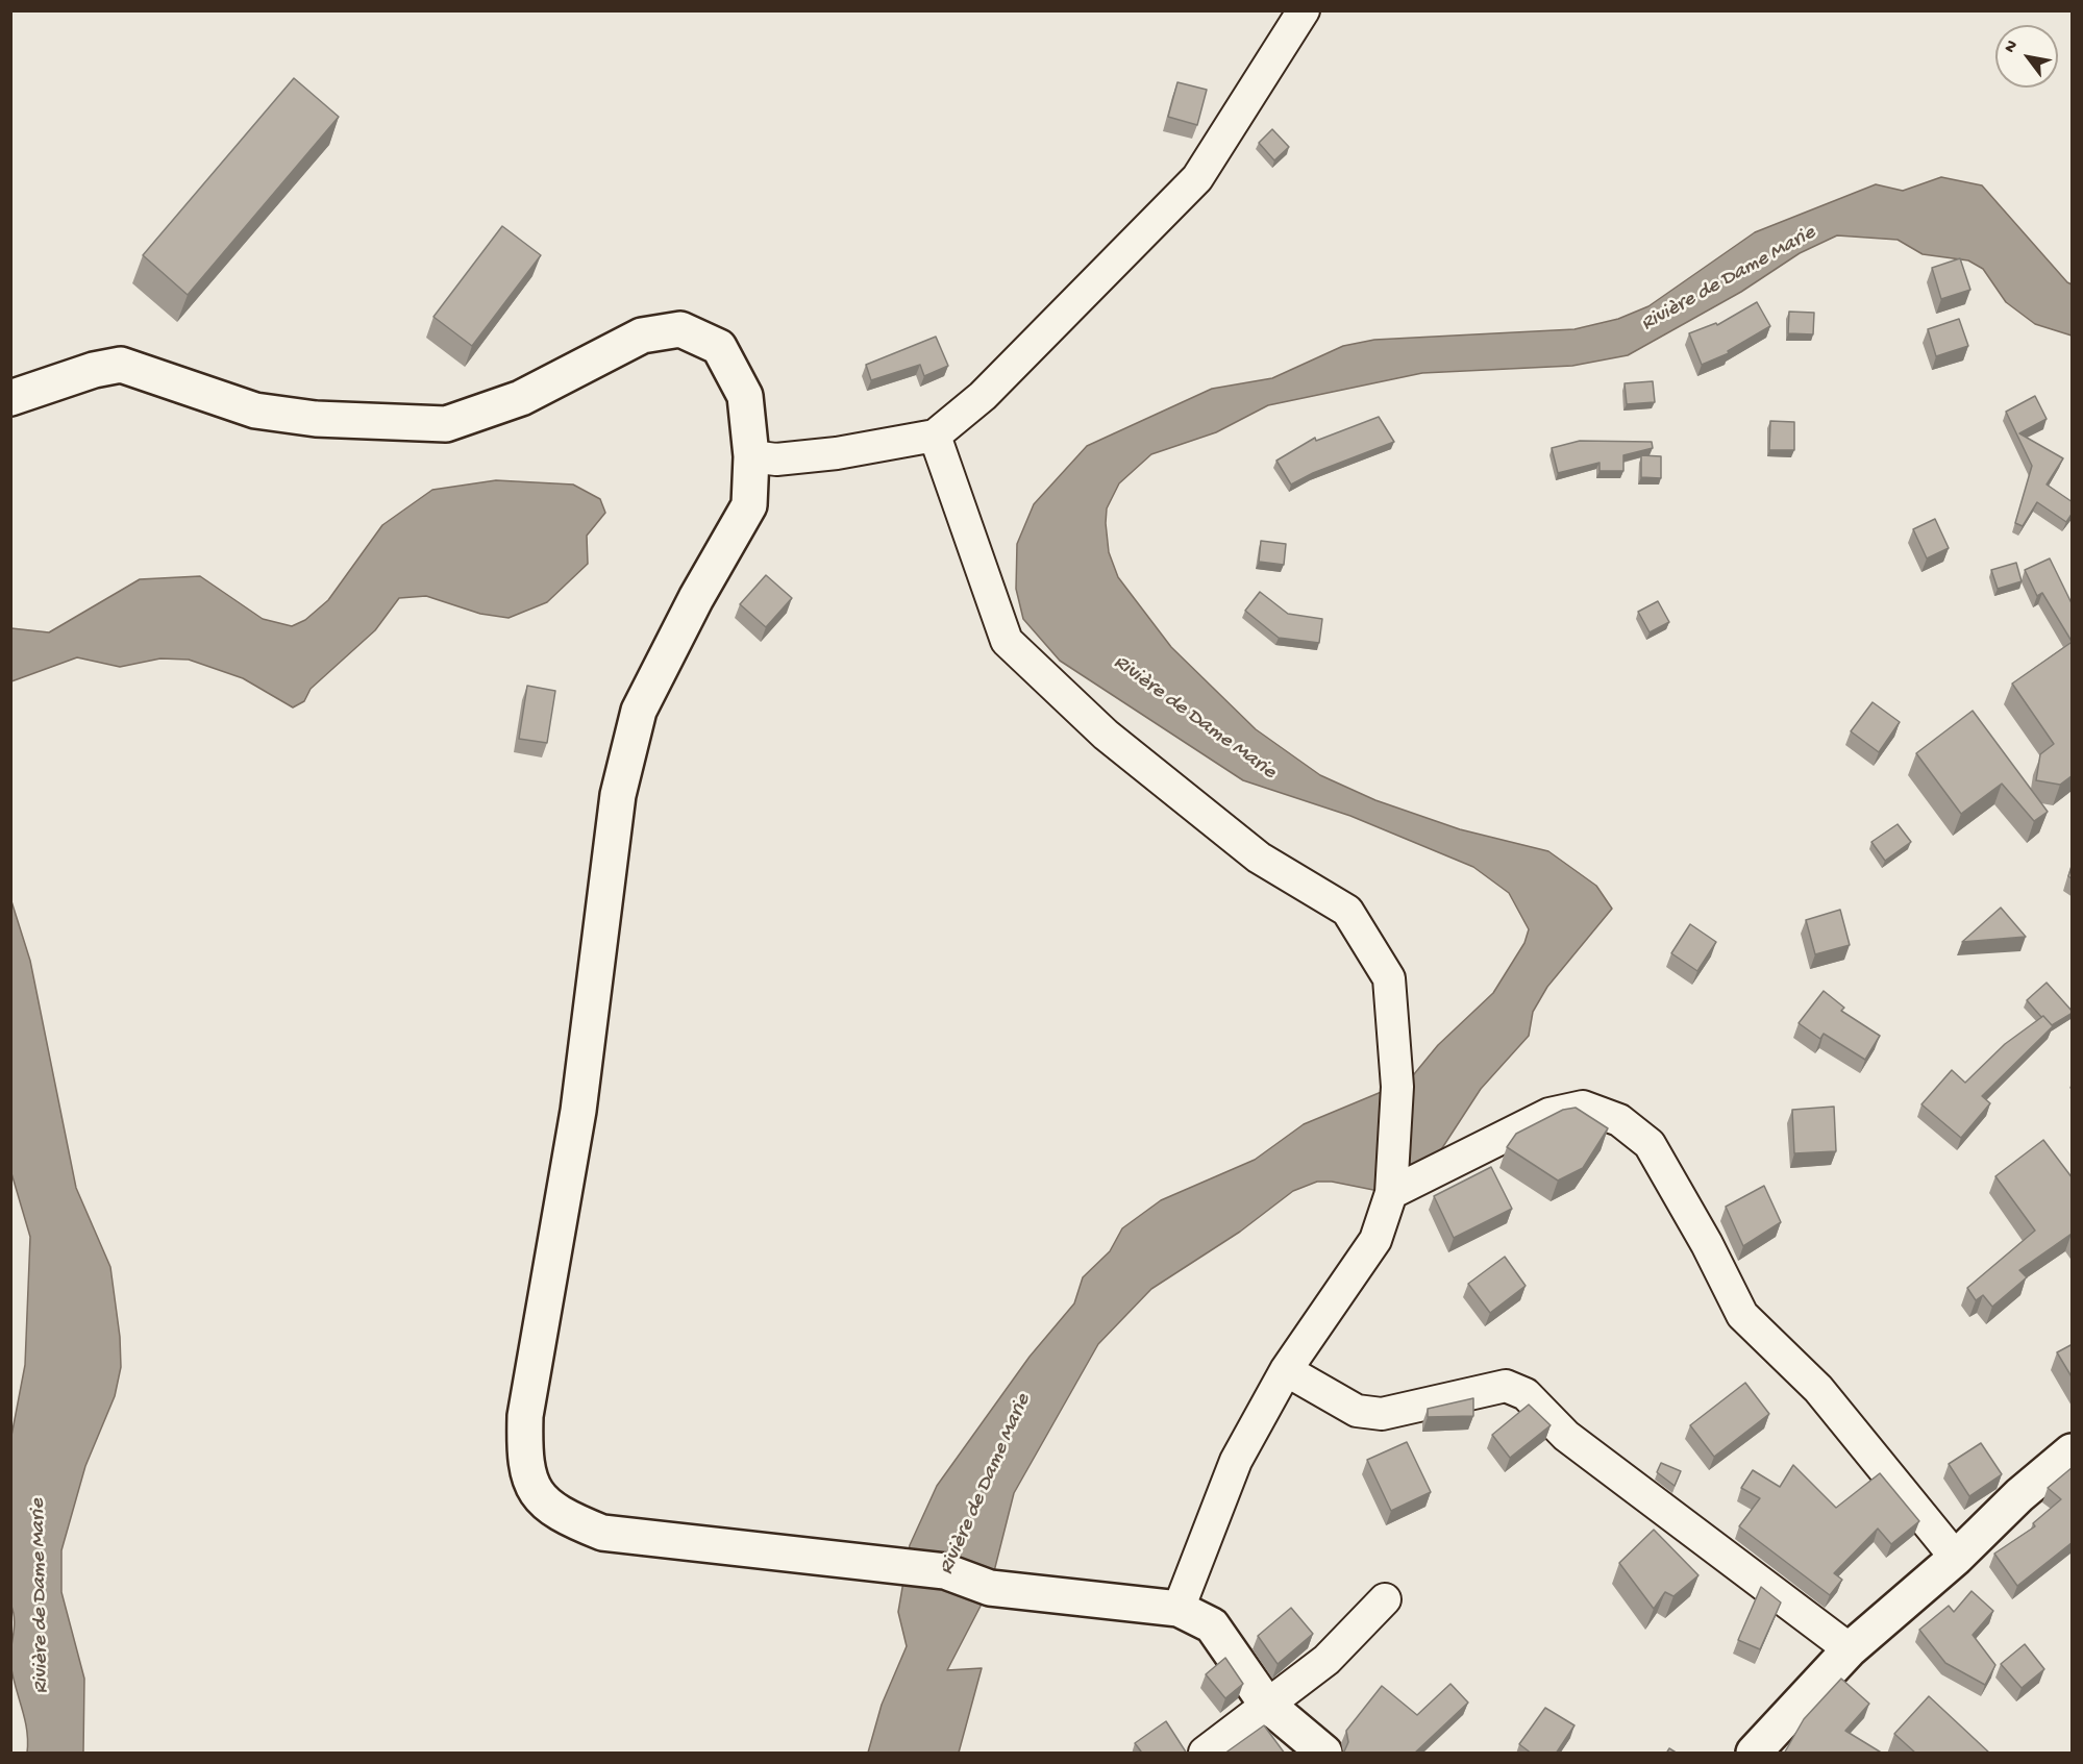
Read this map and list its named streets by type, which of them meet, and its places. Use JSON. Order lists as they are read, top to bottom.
{
  "water": ["Rivière de Dame Marie"],
  "north": "top left"
}
